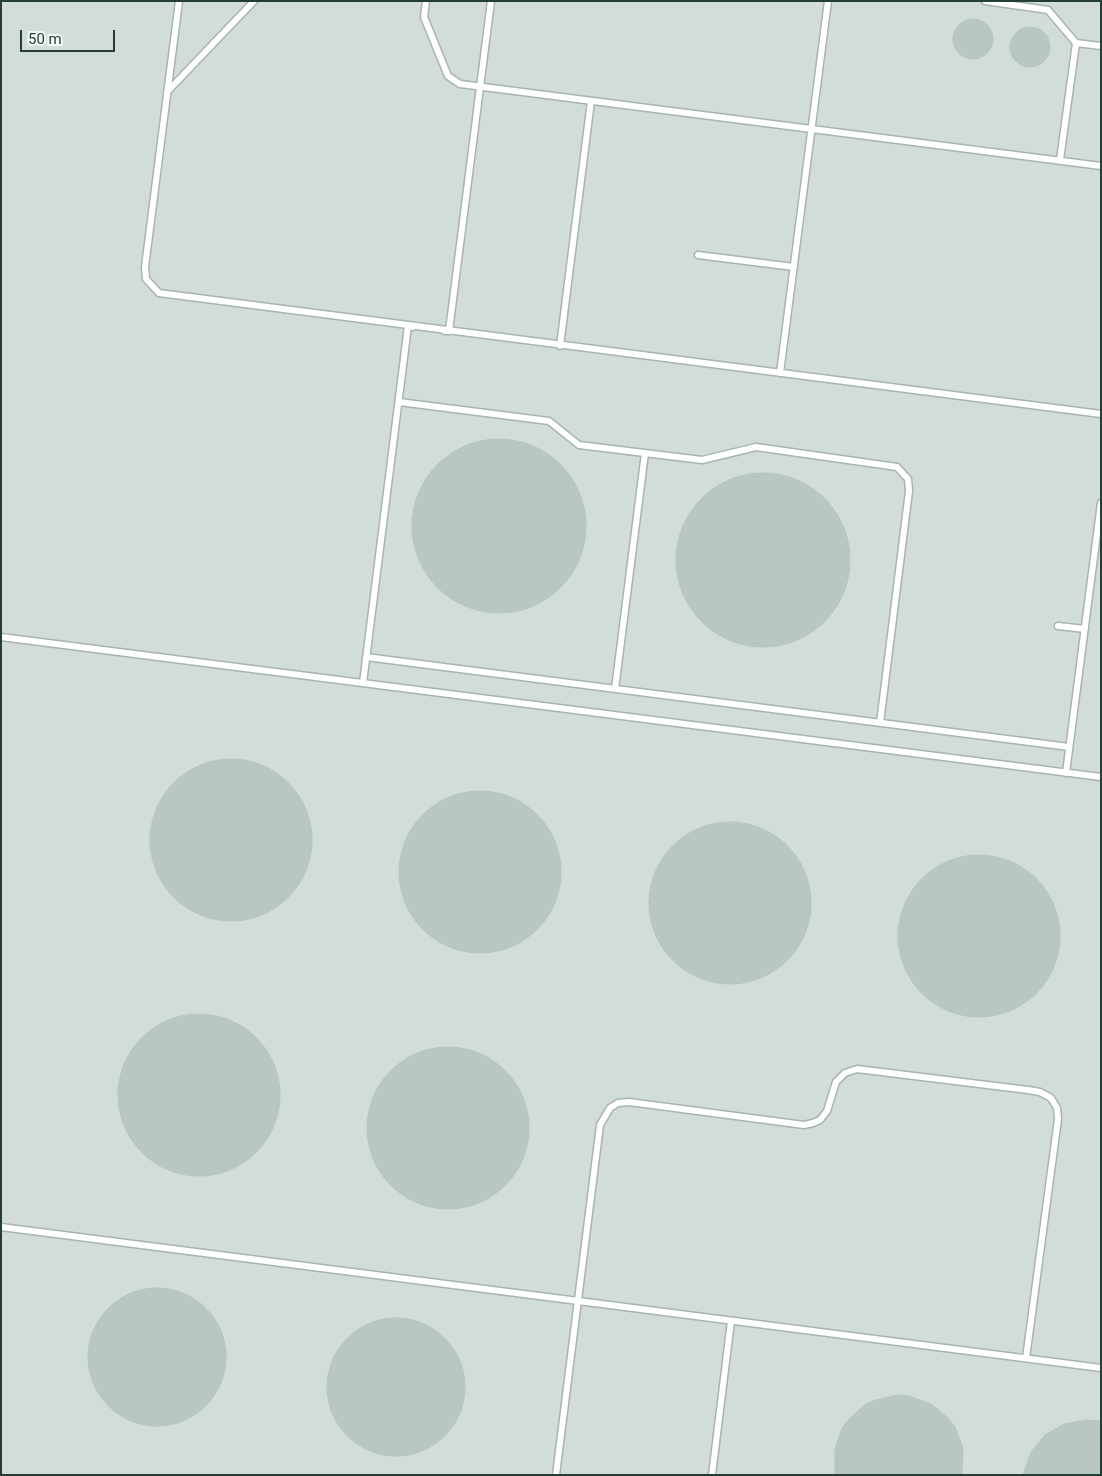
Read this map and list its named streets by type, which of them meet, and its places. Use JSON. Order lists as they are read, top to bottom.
{
  "scale_bar": "50 m"
}
